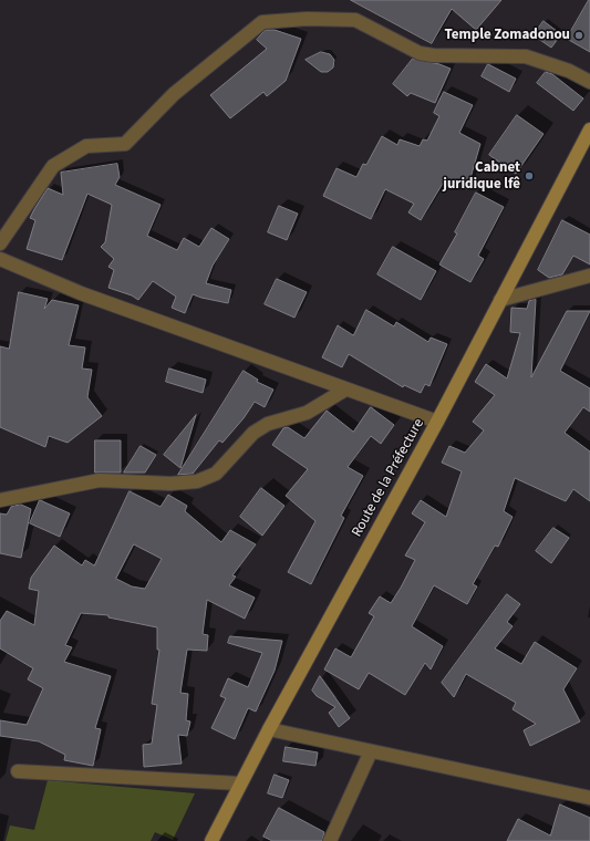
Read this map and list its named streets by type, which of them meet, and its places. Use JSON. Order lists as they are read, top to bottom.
{
  "streets": {
    "street": ["Route de la Préfecture"]
  },
  "places": ["Temple Zomadonou", "Cabnet juridique lfê"]
}
